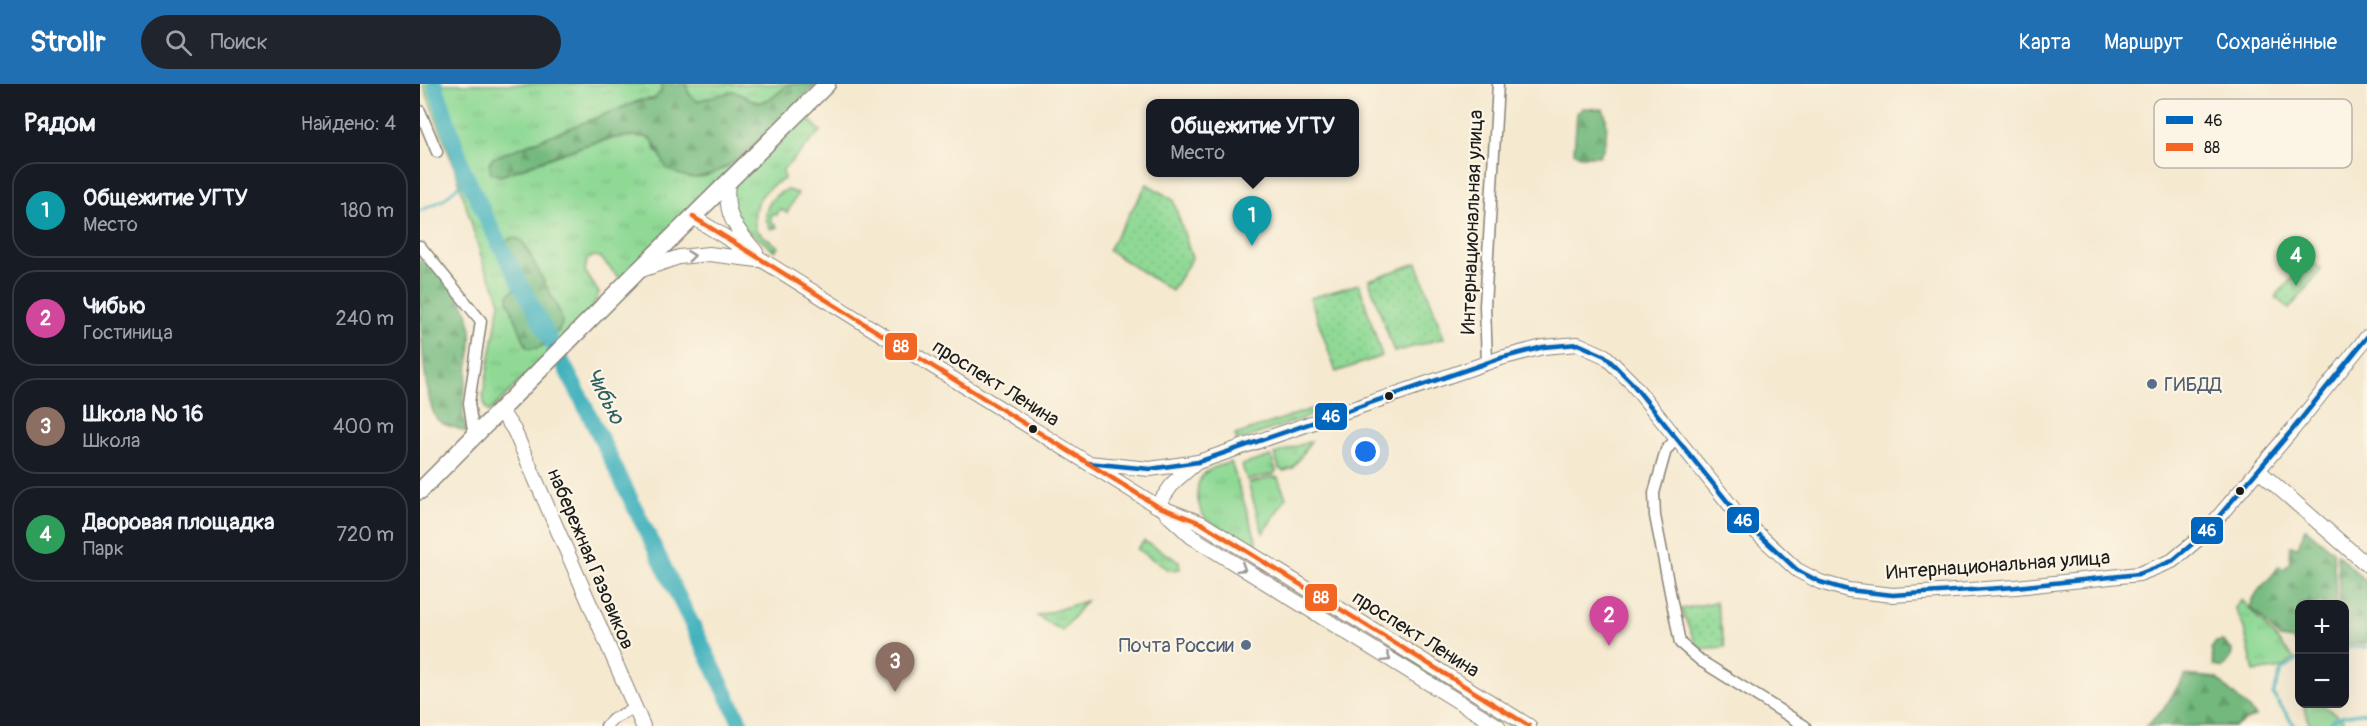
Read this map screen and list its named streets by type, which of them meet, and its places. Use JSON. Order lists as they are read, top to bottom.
{
  "streets": {
    "main road": ["Интернациональная улица", "проспект Ленина", "набережная Газовиков"]
  },
  "crossings": [
    ["Интернациональная улица", "проспект Ленина"]
  ],
  "water": ["Чибью"],
  "places": ["ГИБДД", "Почта России"],
  "lines": ["transit line 88", "transit line 46"],
  "legend": ["46", "88"],
  "page": {
    "header": "Strollr",
    "search": "Поиск",
    "nav": ["Карта", "Маршрут", "Сохранённые"],
    "heading": ["Рядом", "Найдено: 4"],
    "popup": ["Общежитие УГТУ", "Место"],
    "list": [
      {
        "mark": "1",
        "name": "Общежитие УГТУ",
        "note": "Место",
        "value": "180 m"
      },
      {
        "mark": "2",
        "name": "Чибью",
        "note": "Гостиница",
        "value": "240 m"
      },
      {
        "mark": "3",
        "name": "Школа № 16",
        "note": "Школа",
        "value": "400 m"
      },
      {
        "mark": "4",
        "name": "Дворовая площадка",
        "note": "Парк",
        "value": "720 m"
      }
    ],
    "pins": [
      "1",
      "4",
      "2",
      "3"
    ],
    "map_buttons": ["+", "−"]
  }
}
